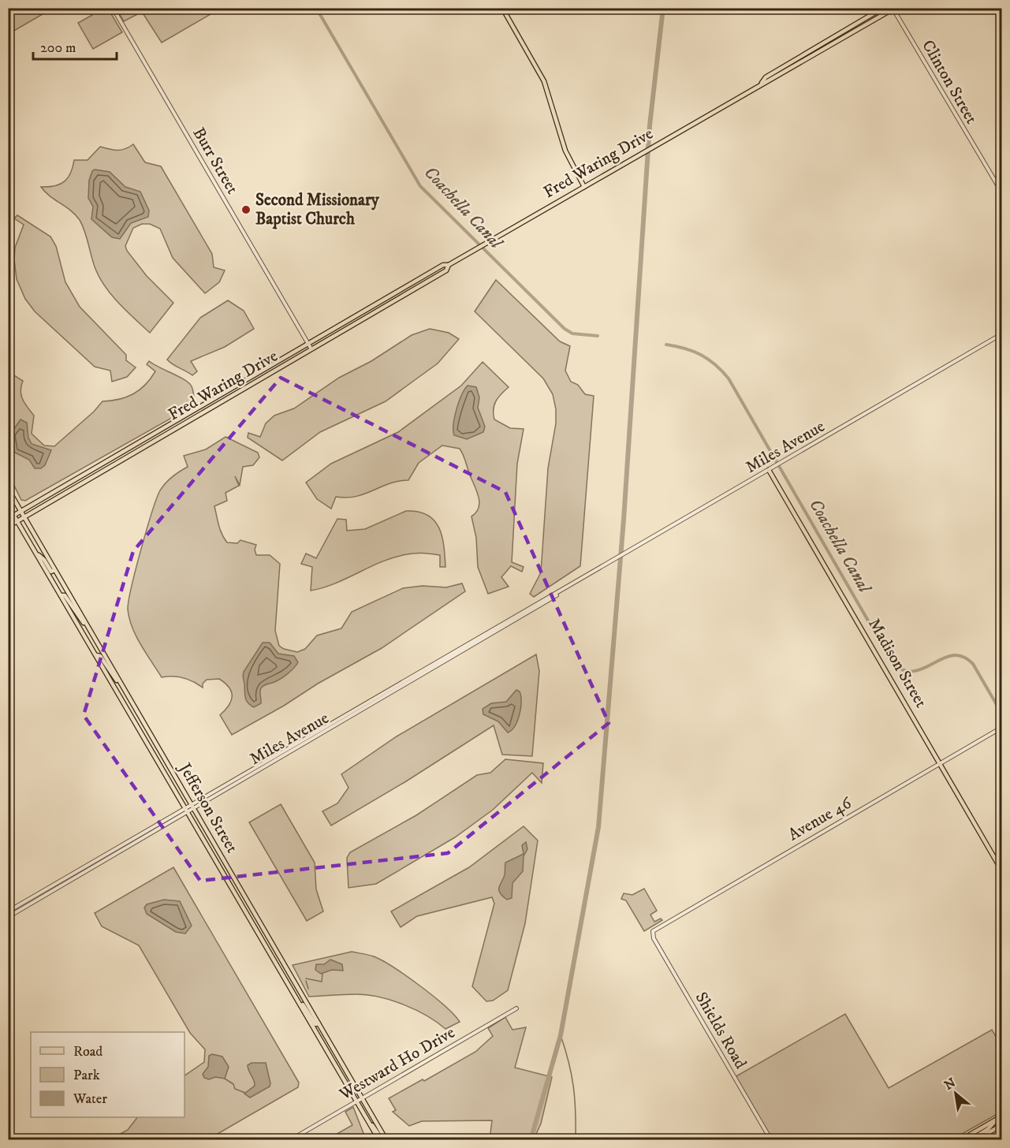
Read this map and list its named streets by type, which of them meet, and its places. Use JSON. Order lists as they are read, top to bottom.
{
  "streets": {
    "main road": ["Fred Waring Drive", "Madison Street", "Jefferson Street"],
    "street": [
      "Clinton Street",
      "Burr Street",
      "Miles Avenue",
      "Avenue 46",
      "Shields Road",
      "Westward Ho Drive"
    ]
  },
  "crossings": [
    ["Clinton Street", "Fred Waring Drive"],
    ["Burr Street", "Fred Waring Drive"],
    ["Fred Waring Drive", "Jefferson Street"],
    ["Miles Avenue", "Madison Street"],
    ["Miles Avenue", "Jefferson Street"],
    ["Madison Street", "Avenue 46"],
    ["Jefferson Street", "Westward Ho Drive"],
    ["Avenue 46", "Shields Road"]
  ],
  "water": ["Coachella Canal"],
  "places": ["Second Missionary Baptist Church"],
  "legend": ["Road", "Park", "Water"],
  "scale_bar": "200 m",
  "north": "top left"
}
